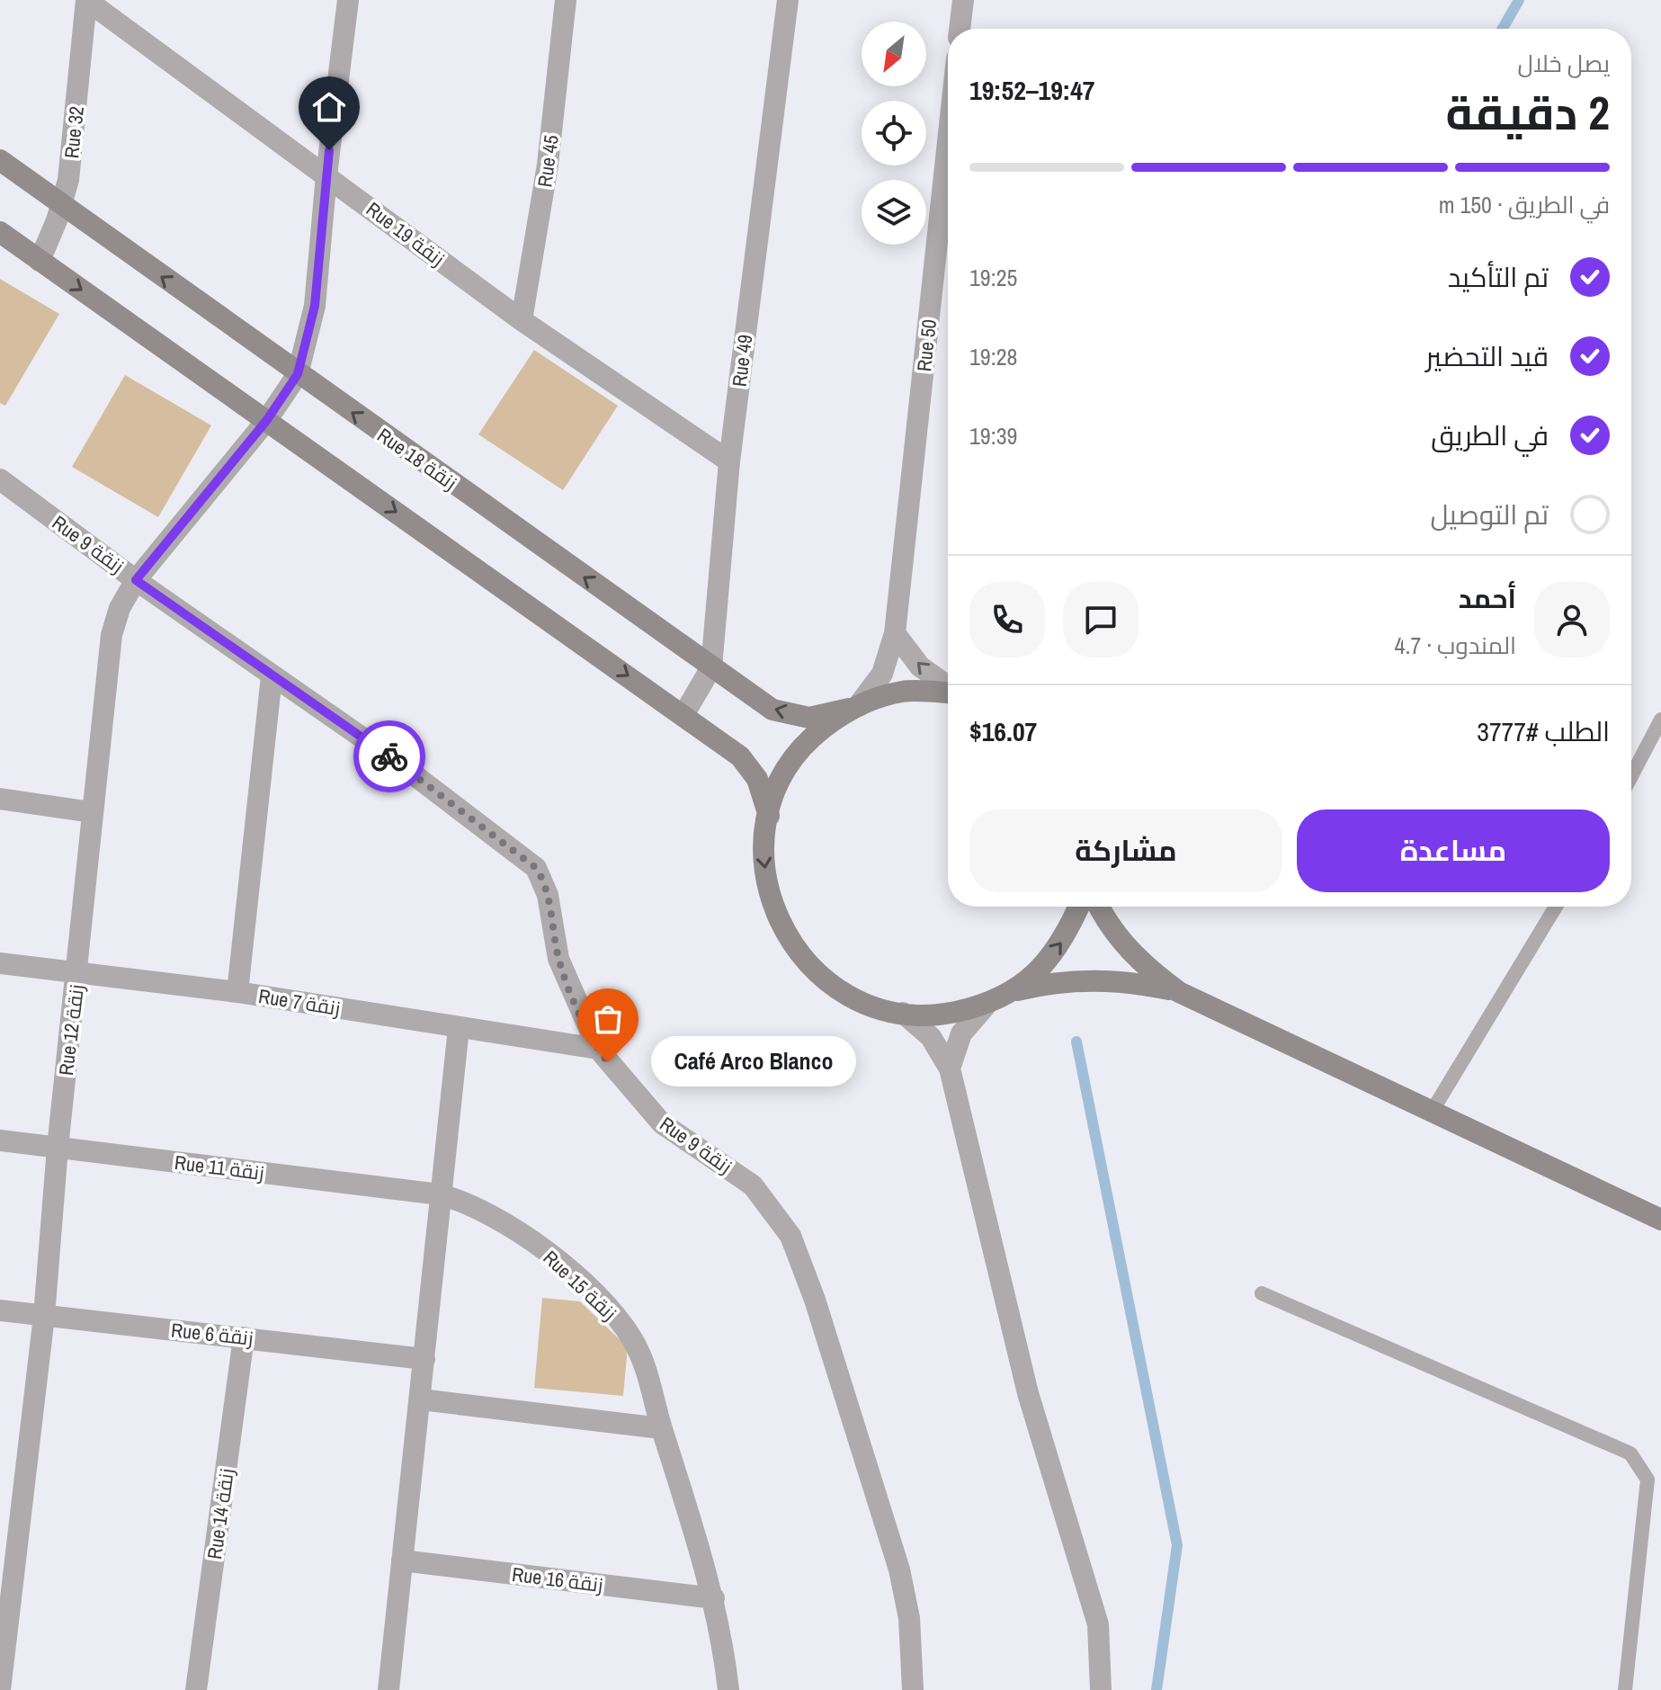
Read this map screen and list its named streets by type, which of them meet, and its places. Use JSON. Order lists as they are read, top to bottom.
{
  "streets": {
    "street": [
      "Rue 32",
      "Rue 45",
      "Rue 19 زنقة",
      "Rue 50",
      "Rue 49",
      "Rue 18 زنقة",
      "Rue 9 زنقة",
      "Rue 7 زنقة",
      "Rue 12 زنقة",
      "Rue 11 زنقة",
      "Rue 15 زنقة",
      "Rue 6 زنقة",
      "Rue 14 زنقة",
      "Rue 16 زنقة"
    ]
  },
  "crossings": [
    ["Rue 32", "Rue 19 زنقة"],
    ["Rue 32", "Rue 18 زنقة"],
    ["Rue 45", "Rue 19 زنقة"],
    ["Rue 19 زنقة", "Rue 49"],
    ["Rue 19 زنقة", "Rue 12 زنقة"],
    ["Rue 50", "Rue 18 زنقة"],
    ["Rue 49", "Rue 18 زنقة"],
    ["Rue 18 زنقة", "Rue 12 زنقة"],
    ["Rue 9 زنقة", "Rue 7 زنقة"],
    ["Rue 9 زنقة", "Rue 12 زنقة"],
    ["Rue 7 زنقة", "Rue 12 زنقة"],
    ["Rue 12 زنقة", "Rue 11 زنقة"],
    ["Rue 12 زنقة", "Rue 6 زنقة"],
    ["Rue 11 زنقة", "Rue 15 زنقة"],
    ["Rue 15 زنقة", "Rue 16 زنقة"],
    ["Rue 6 زنقة", "Rue 14 زنقة"]
  ],
  "places": ["Café Arco Blanco"],
  "north": "bottom left",
  "page": {
    "heading": ["2 دقيقة", "يصل خلال", "19:47–19:52"],
    "panel": [
      "أحمد",
      "المندوب · 4.7",
      "الطلب #3777",
      "$16.07"
    ],
    "bar": "في الطريق · 150 m",
    "list": [
      ["تم التأكيد", "19:25"],
      ["قيد التحضير", "19:28"],
      ["في الطريق", "19:39"],
      "تم التوصيل"
    ],
    "buttons": ["مساعدة", "مشاركة"],
    "bubble": "Café Arco Blanco"
  }
}
